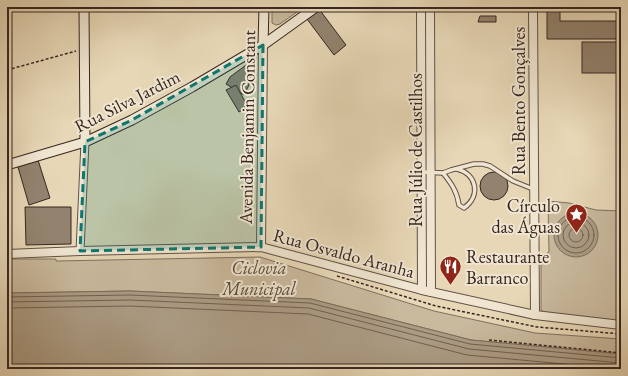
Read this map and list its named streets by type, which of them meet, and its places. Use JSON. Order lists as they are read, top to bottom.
{
  "streets": {
    "main road": ["Rua Silva Jardim", "Avenida Benjamin Constant"],
    "street": ["Rua Bento Gonçalves", "Rua Júlio de Castilhos", "Rua Osvaldo Aranha"]
  },
  "crossings": [
    ["Rua Silva Jardim", "Avenida Benjamin Constant"],
    ["Rua Bento Gonçalves", "Rua Osvaldo Aranha"],
    ["Avenida Benjamin Constant", "Rua Osvaldo Aranha"],
    ["Rua Júlio de Castilhos", "Rua Osvaldo Aranha"]
  ],
  "parks": ["Ciclovia Municipal"],
  "places": {
    "place": ["Círculo das Águas"],
    "restaurant": ["Restaurante Barranco"]
  }
}
